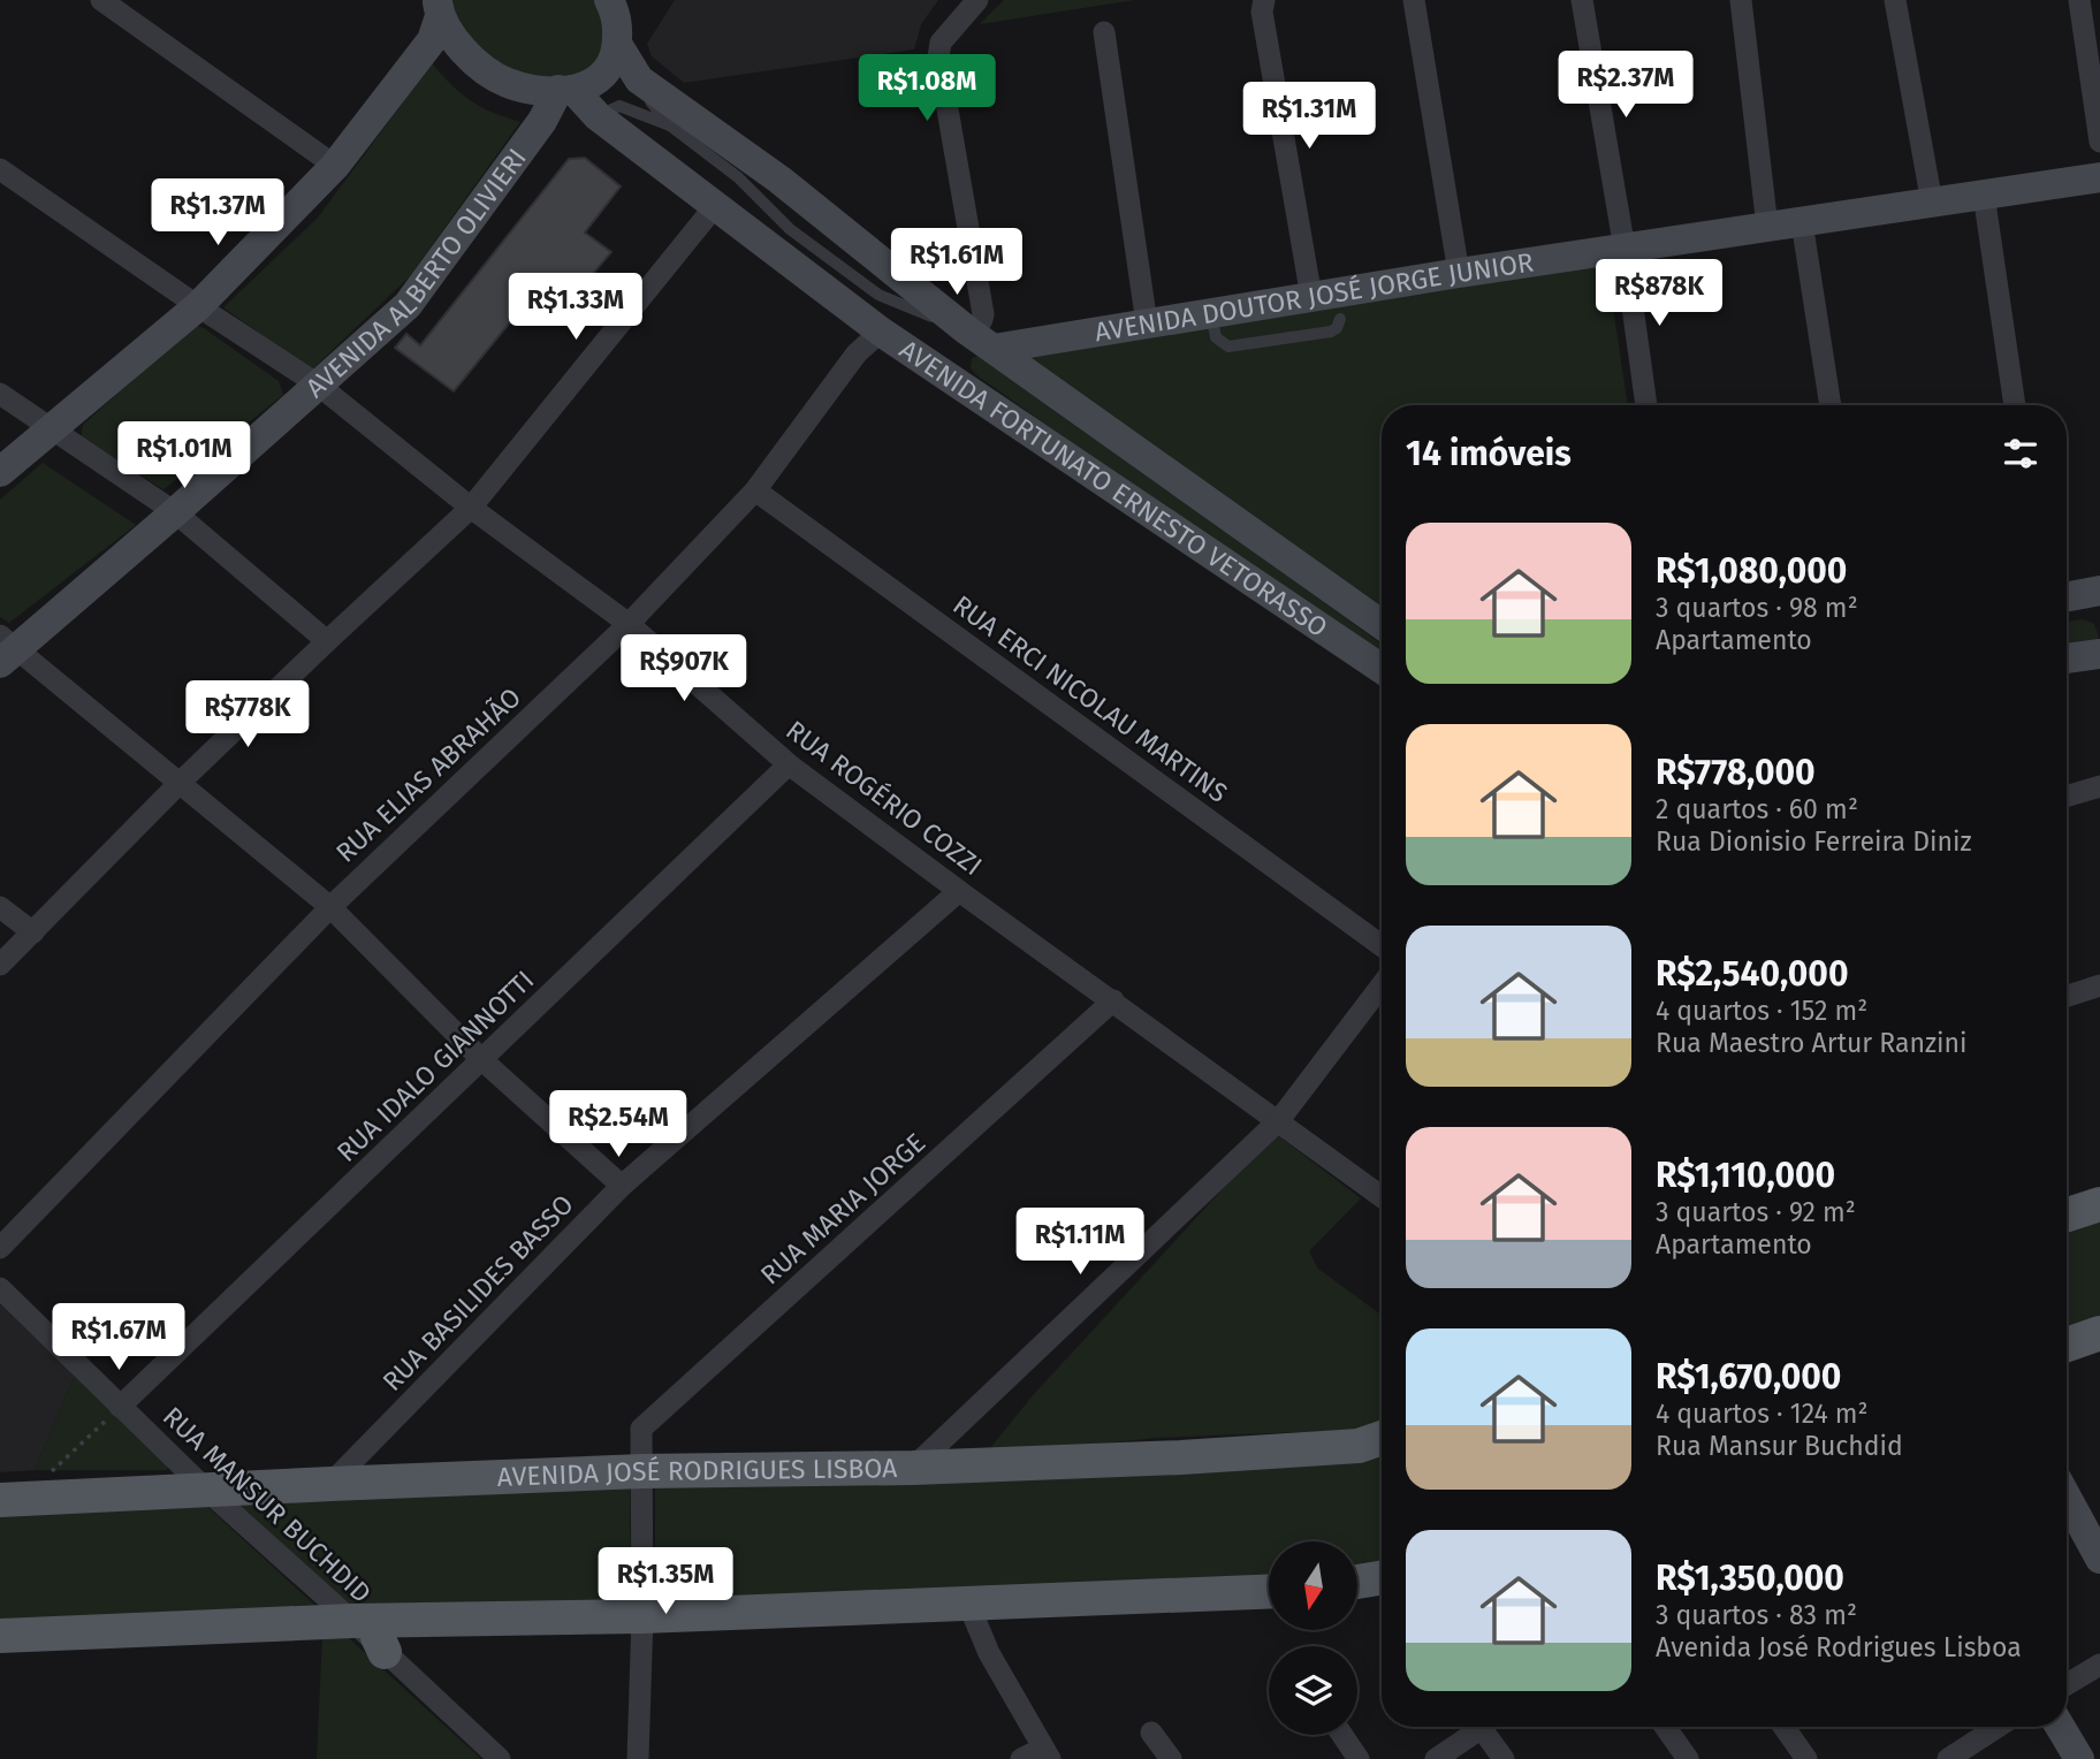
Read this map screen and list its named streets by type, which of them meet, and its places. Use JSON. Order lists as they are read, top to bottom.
{
  "streets": {
    "main road": [
      "AVENIDA ALBERTO OLIVIERI",
      "AVENIDA DOUTOR JOSÉ JORGE JUNIOR",
      "AVENIDA FORTUNATO ERNESTO VETORASSO",
      "AVENIDA JOSÉ RODRIGUES LISBOA"
    ],
    "street": [
      "RUA ERCI NICOLAU MARTINS",
      "RUA ELIAS ABRAHÃO",
      "RUA ROGÉRIO COZZI",
      "RUA IDALO GIANNOTTI",
      "RUA MARIA JORGE",
      "RUA BASILIDES BASSO",
      "RUA MANSUR BUCHDID"
    ]
  },
  "crossings": [
    ["AVENIDA ALBERTO OLIVIERI", "AVENIDA FORTUNATO ERNESTO VETORASSO"],
    ["AVENIDA ALBERTO OLIVIERI", "RUA ROGÉRIO COZZI"],
    ["AVENIDA DOUTOR JOSÉ JORGE JUNIOR", "AVENIDA FORTUNATO ERNESTO VETORASSO"],
    ["AVENIDA FORTUNATO ERNESTO VETORASSO", "RUA ELIAS ABRAHÃO"],
    ["RUA ERCI NICOLAU MARTINS", "RUA ELIAS ABRAHÃO"],
    ["RUA ELIAS ABRAHÃO", "RUA ROGÉRIO COZZI"],
    ["RUA ROGÉRIO COZZI", "RUA IDALO GIANNOTTI"],
    ["RUA ROGÉRIO COZZI", "RUA MARIA JORGE"],
    ["RUA ROGÉRIO COZZI", "RUA BASILIDES BASSO"],
    ["RUA IDALO GIANNOTTI", "RUA MANSUR BUCHDID"],
    ["RUA MARIA JORGE", "AVENIDA JOSÉ RODRIGUES LISBOA"],
    ["RUA BASILIDES BASSO", "AVENIDA JOSÉ RODRIGUES LISBOA"],
    ["AVENIDA JOSÉ RODRIGUES LISBOA", "RUA MANSUR BUCHDID"]
  ],
  "north": "bottom",
  "page": {
    "price": [
      "R$2.37M",
      "R$1.08M",
      "R$1.31M",
      "R$1.37M",
      "R$1.61M",
      "R$878K",
      "R$1.33M",
      "R$1.01M",
      "R$907K",
      "R$778K",
      "R$2.54M",
      "R$1.11M",
      "R$1.67M",
      "R$1.35M"
    ],
    "heading": "14 imóveis",
    "list": [
      {
        "name": "R$1,080,000",
        "note": "3 quartos · 98 m² · Apartamento"
      },
      {
        "name": "R$778,000",
        "note": "2 quartos · 60 m² · Rua Dionisio Ferreira Diniz"
      },
      {
        "name": "R$2,540,000",
        "note": "4 quartos · 152 m² · Rua Maestro Artur Ranzini"
      },
      {
        "name": "R$1,110,000",
        "note": "3 quartos · 92 m² · Apartamento"
      },
      {
        "name": "R$1,670,000",
        "note": "4 quartos · 124 m² · Rua Mansur Buchdid"
      },
      {
        "name": "R$1,350,000",
        "note": "3 quartos · 83 m² · Avenida José Rodrigues Lisboa"
      }
    ]
  }
}
